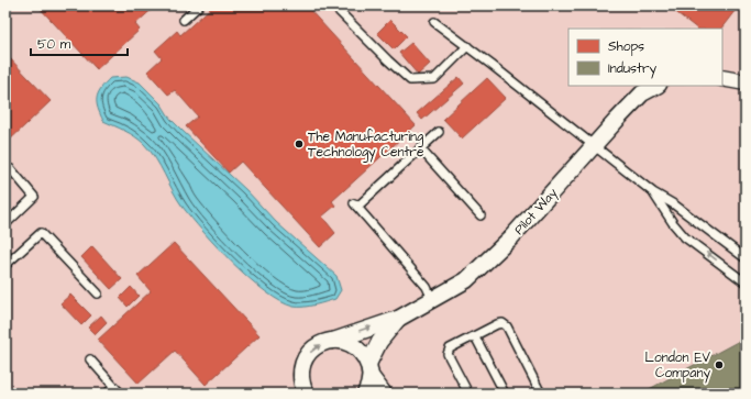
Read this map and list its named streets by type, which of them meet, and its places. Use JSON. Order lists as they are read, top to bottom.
{
  "streets": {
    "street": ["Pilot Way"]
  },
  "places": ["The Manufacturing Technology Centre", "London EV Company"],
  "legend": ["Shops", "Industry"],
  "scale_bar": "50 m"
}
